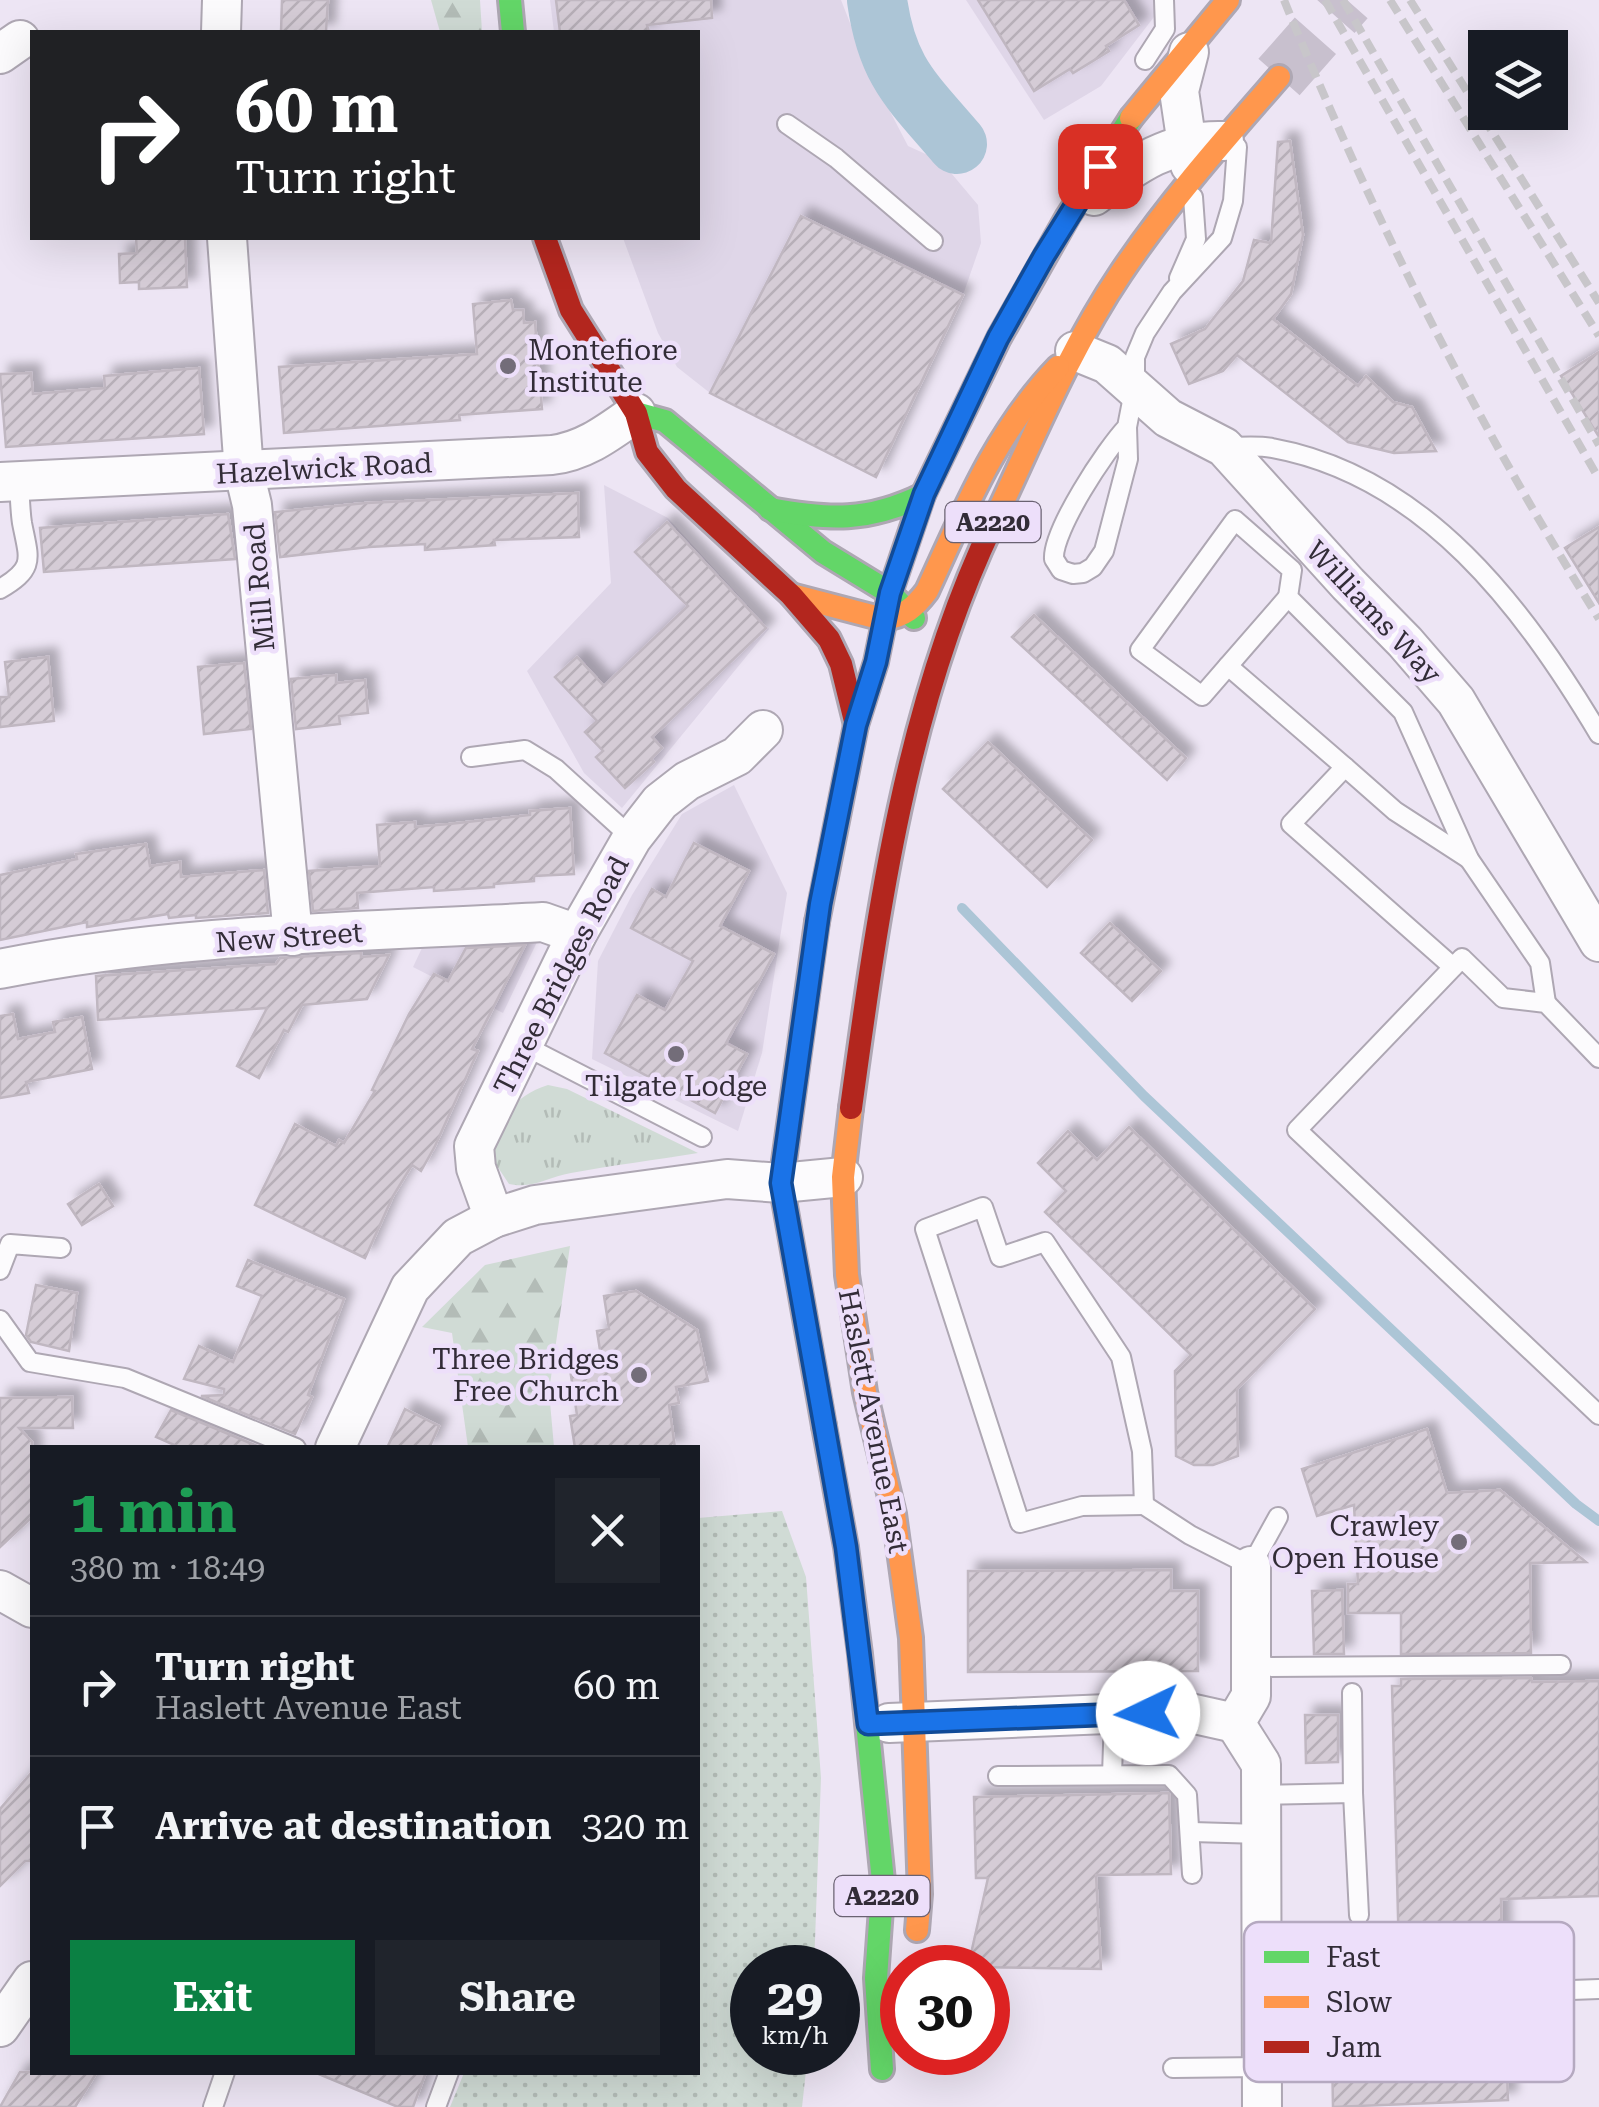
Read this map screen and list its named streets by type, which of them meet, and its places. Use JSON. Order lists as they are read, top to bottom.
{
  "streets": {
    "main road": ["A2220", "Haslett Avenue East"],
    "street": [
      "Hazelwick Road",
      "Mill Road",
      "Williams Way",
      "New Street",
      "Three Bridges Road"
    ]
  },
  "crossings": [
    ["Hazelwick Road", "Mill Road"],
    ["Mill Road", "New Street"],
    ["Williams Way", "Haslett Avenue East"],
    ["New Street", "Three Bridges Road"]
  ],
  "places": [
    "Montefiore Institute",
    "Tilgate Lodge",
    "Three Bridges Free Church",
    "Crawley Open House"
  ],
  "legend": ["Fast", "Slow", "Jam"],
  "page": {
    "turn": ["60 m", "Turn right"],
    "heading": ["1 min", "380 m · 18:49"],
    "list": [
      {
        "name": "Turn right",
        "note": "Haslett Avenue East",
        "value": "60 m"
      },
      {
        "name": "Arrive at destination",
        "value": "320 m"
      }
    ],
    "buttons": ["Exit", "Share"],
    "speed": "29 km/h",
    "limit": "30"
  }
}
